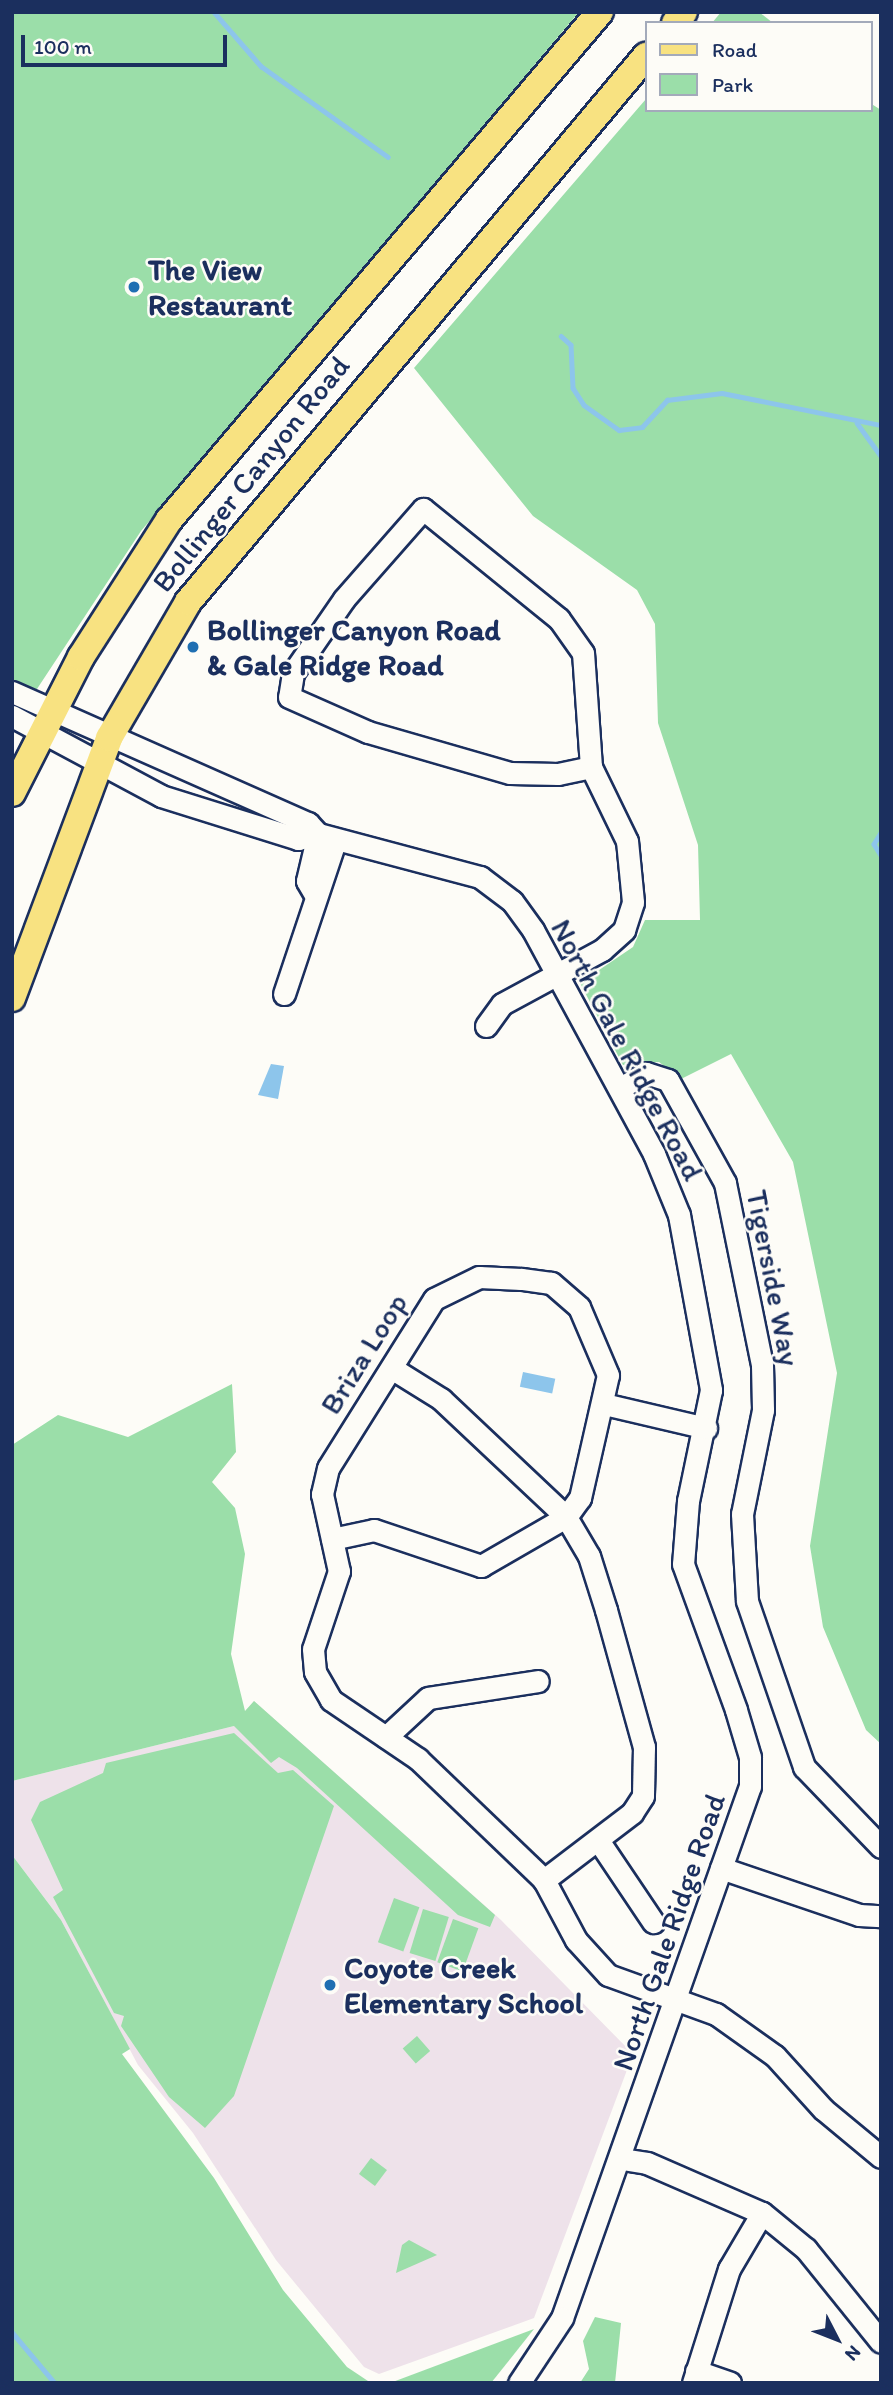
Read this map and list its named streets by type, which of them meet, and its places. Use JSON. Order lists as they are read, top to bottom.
{
  "streets": {
    "main road": ["Bollinger Canyon Road"],
    "street": ["North Gale Ridge Road", "Tigerside Way", "Briza Loop"]
  },
  "crossings": [
    ["Bollinger Canyon Road", "North Gale Ridge Road"],
    ["North Gale Ridge Road", "Tigerside Way"],
    ["North Gale Ridge Road", "Briza Loop"]
  ],
  "places": ["The View Restaurant", "Bollinger Canyon Road & Gale Ridge Road", "Coyote Creek Elementary School"],
  "legend": ["Road", "Park"],
  "scale_bar": "100 m",
  "north": "bottom right"
}
